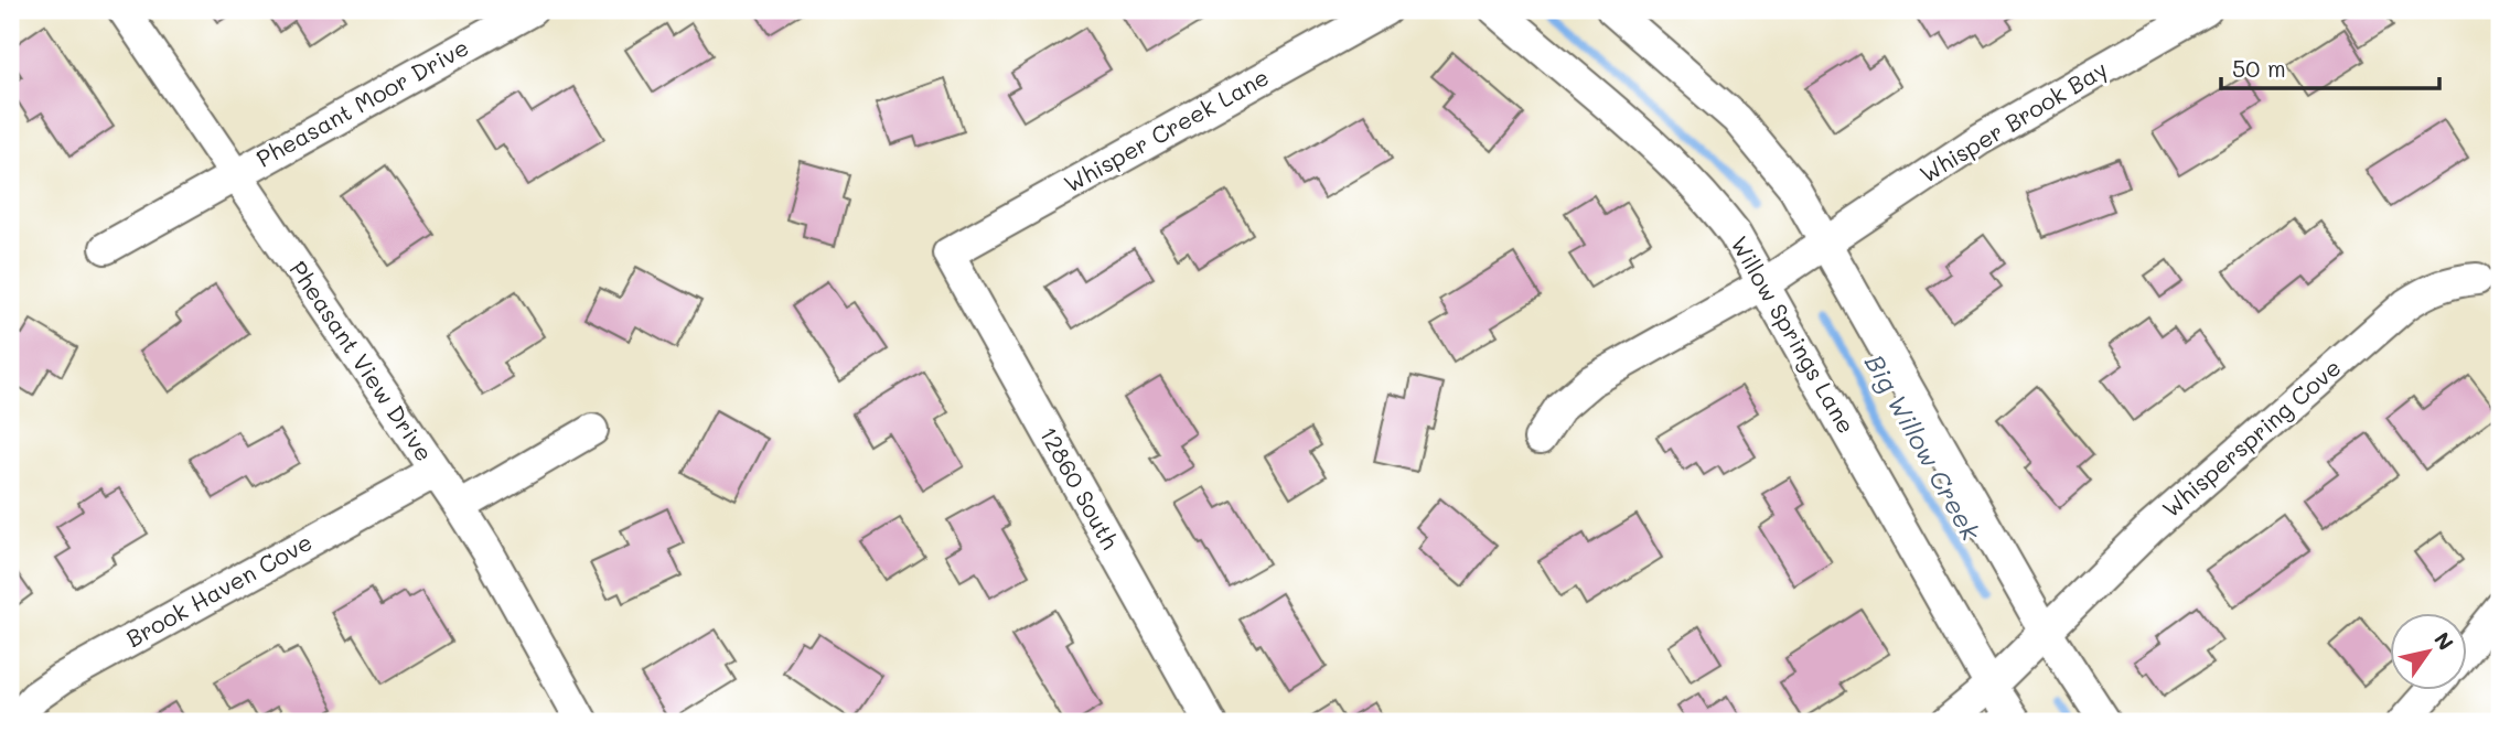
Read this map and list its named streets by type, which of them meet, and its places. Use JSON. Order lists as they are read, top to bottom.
{
  "streets": {
    "street": [
      "Pheasant Moor Drive",
      "Whisper Brook Bay",
      "Whisper Creek Lane",
      "Willow Springs Lane",
      "Pheasant View Drive",
      "Whisperspring Cove",
      "12860 South",
      "Brook Haven Cove"
    ]
  },
  "crossings": [
    ["Pheasant Moor Drive", "Pheasant View Drive"],
    ["Whisper Brook Bay", "Willow Springs Lane"],
    ["Whisper Creek Lane", "12860 South"],
    ["Willow Springs Lane", "Whisperspring Cove"],
    ["Pheasant View Drive", "Brook Haven Cove"]
  ],
  "water": ["Big Willow Creek"],
  "scale_bar": "50 m",
  "north": "top right"
}
